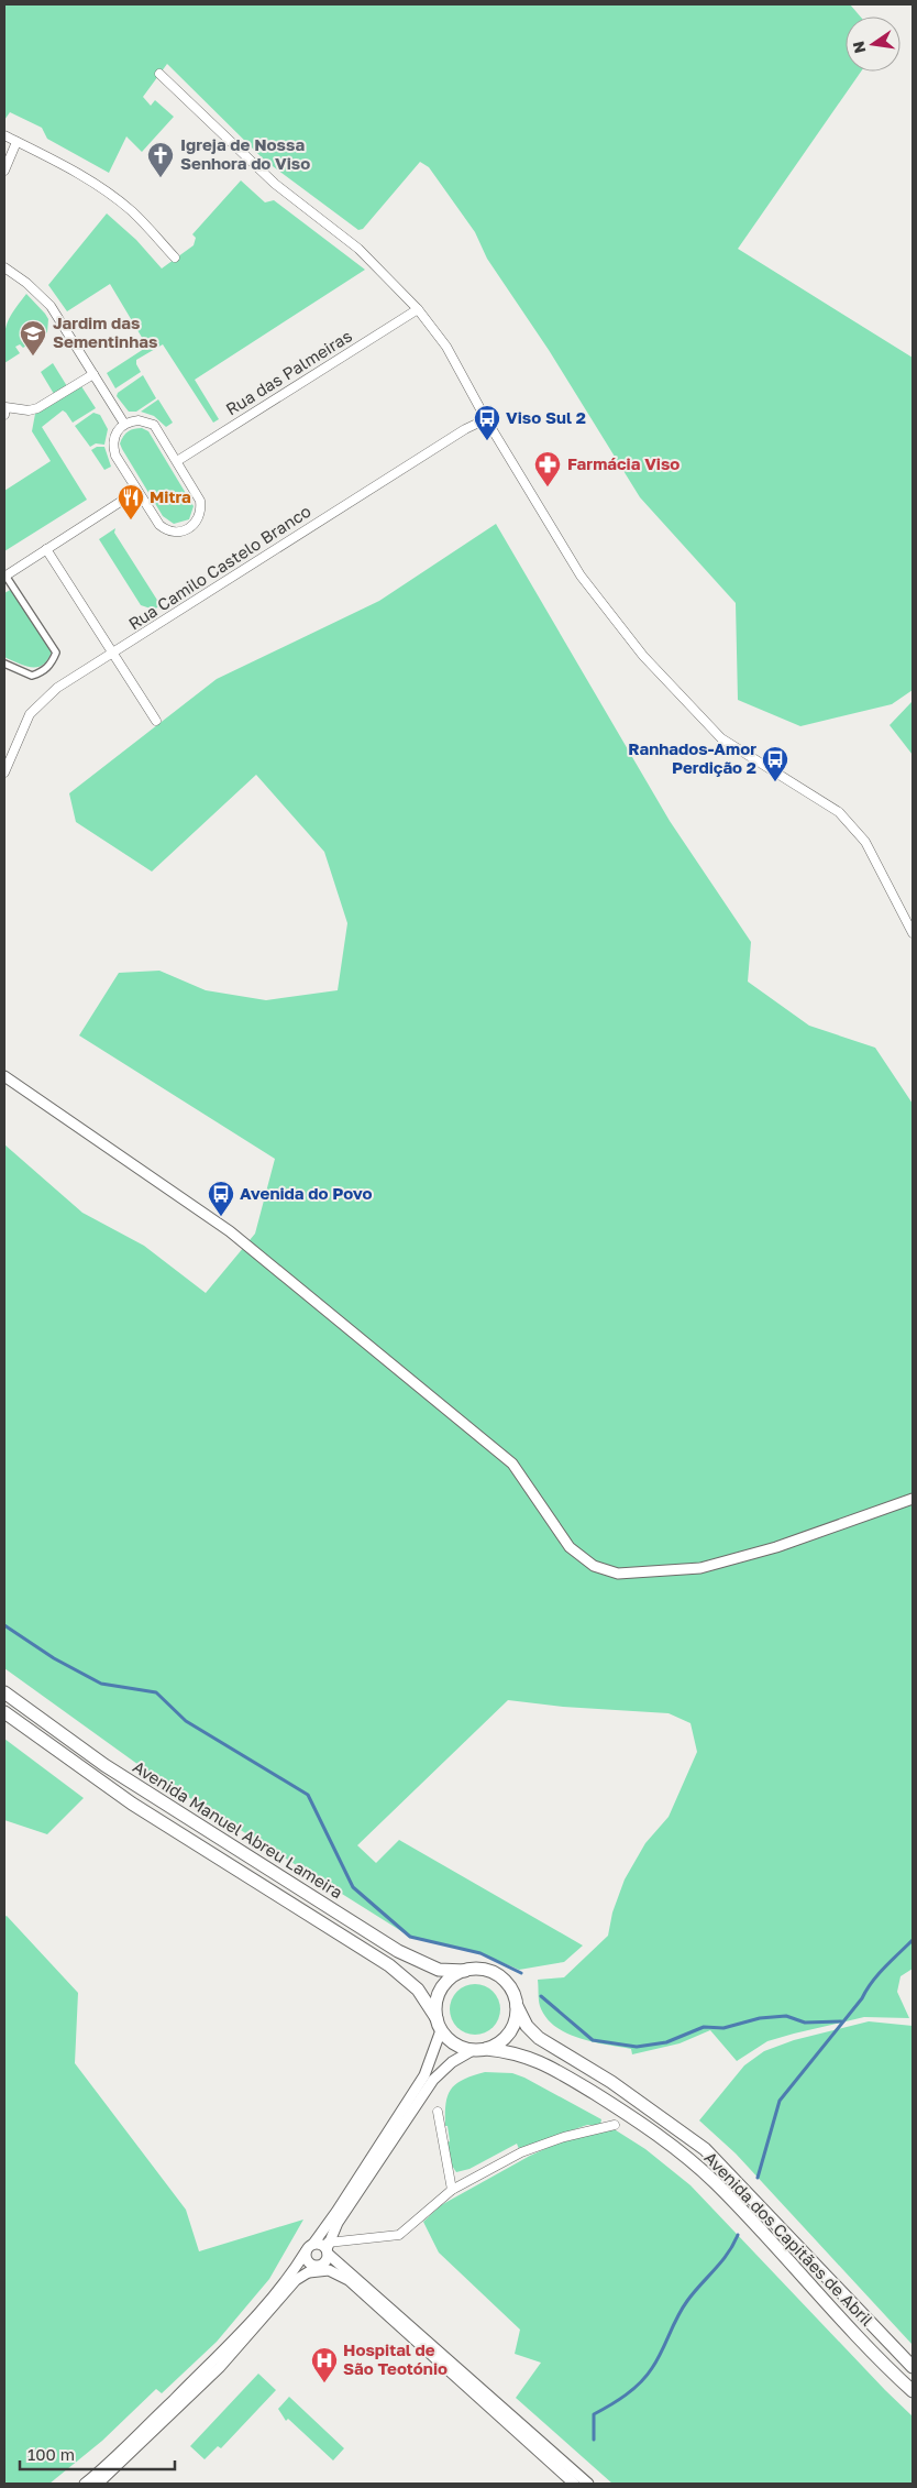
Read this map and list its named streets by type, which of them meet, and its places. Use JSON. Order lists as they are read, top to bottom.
{
  "streets": {
    "main road": ["Avenida Manuel Abreu Lameira", "Avenida dos Capitães de Abril"],
    "street": ["Rua das Palmeiras", "Rua Camilo Castelo Branco"]
  },
  "crossings": [
    ["Avenida Manuel Abreu Lameira", "Avenida dos Capitães de Abril"]
  ],
  "places": {
    "church": ["Igreja de Nossa Senhora do Viso"],
    "school or university": ["Jardim das Sementinhas"],
    "bus stop": ["Viso Sul 2", "Ranhados-Amor Perdição 2", "Avenida do Povo"],
    "pharmacy": ["Farmácia Viso"],
    "restaurant": ["Mitra"],
    "hospital": ["Hospital de São Teotónio"]
  },
  "scale_bar": "100 m",
  "north": "left"
}
